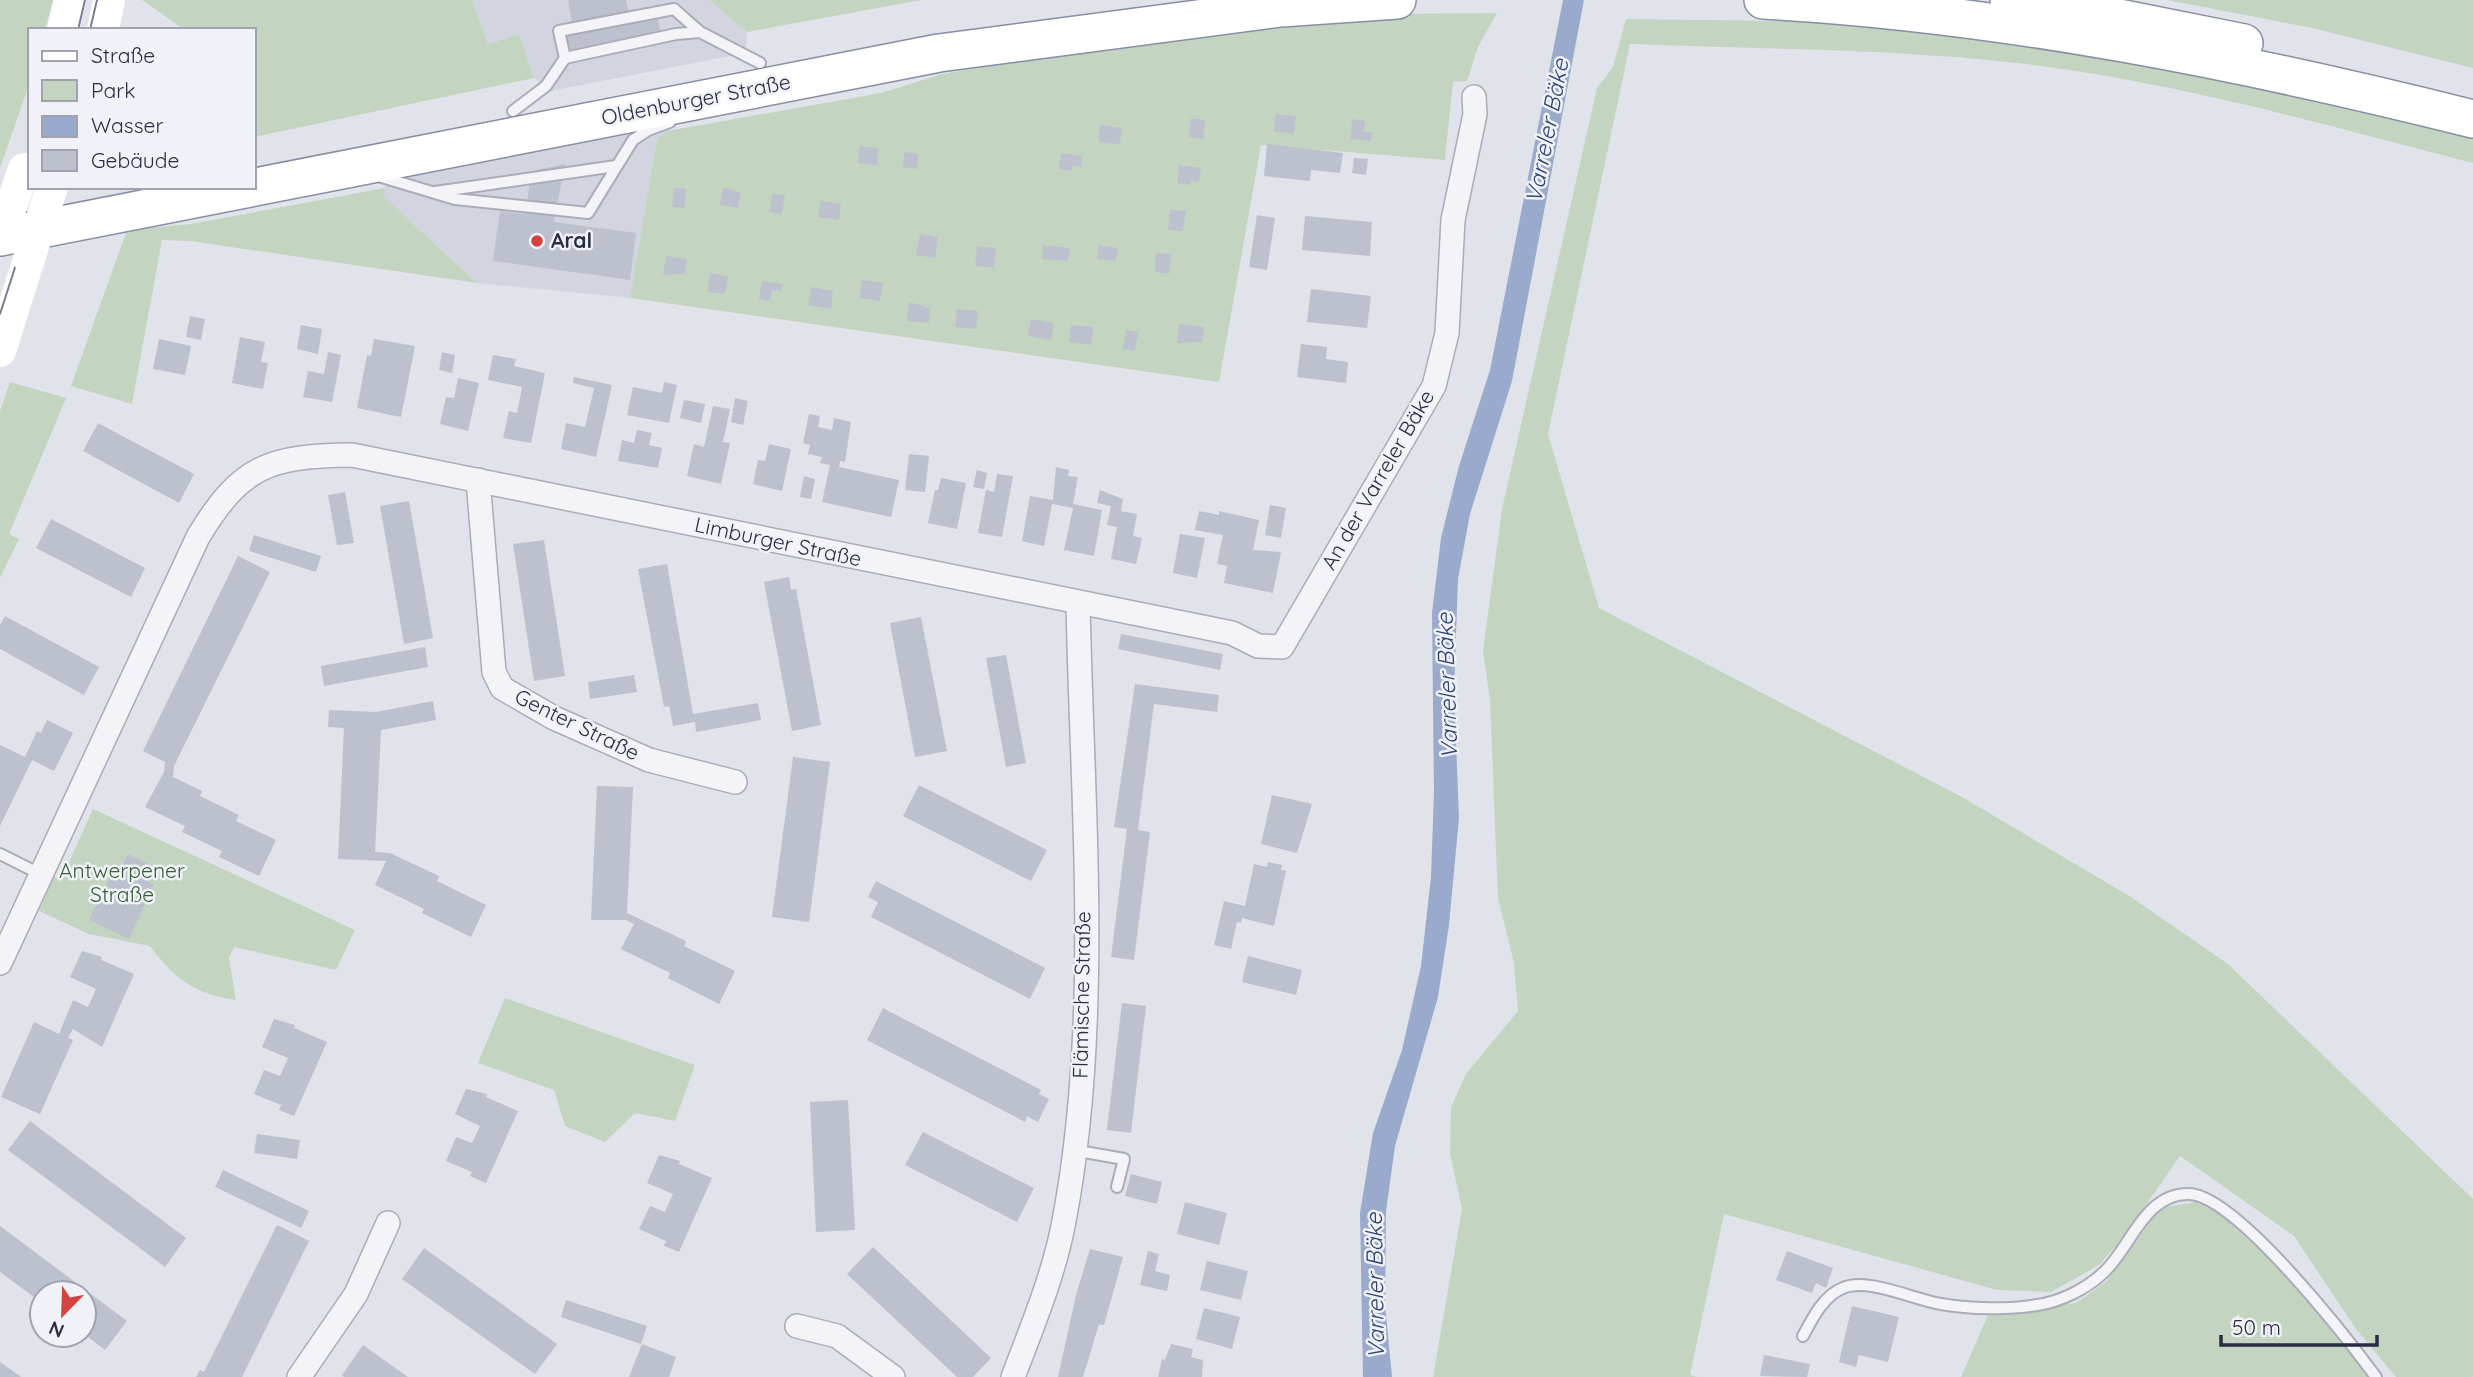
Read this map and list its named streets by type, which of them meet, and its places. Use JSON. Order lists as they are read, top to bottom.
{
  "streets": {
    "highway": ["Oldenburger Straße"],
    "street": [
      "An der Varreler Bäke",
      "Limburger Straße",
      "Genter Straße",
      "Flämische Straße"
    ]
  },
  "crossings": [
    ["An der Varreler Bäke", "Limburger Straße"],
    ["Limburger Straße", "Genter Straße"],
    ["Limburger Straße", "Flämische Straße"]
  ],
  "water": ["Varreler Bäke"],
  "parks": ["Antwerpener Straße"],
  "places": ["Aral"],
  "legend": [
    "Straße",
    "Park",
    "Wasser",
    "Gebäude"
  ],
  "scale_bar": "50 m",
  "north": "bottom left"
}
